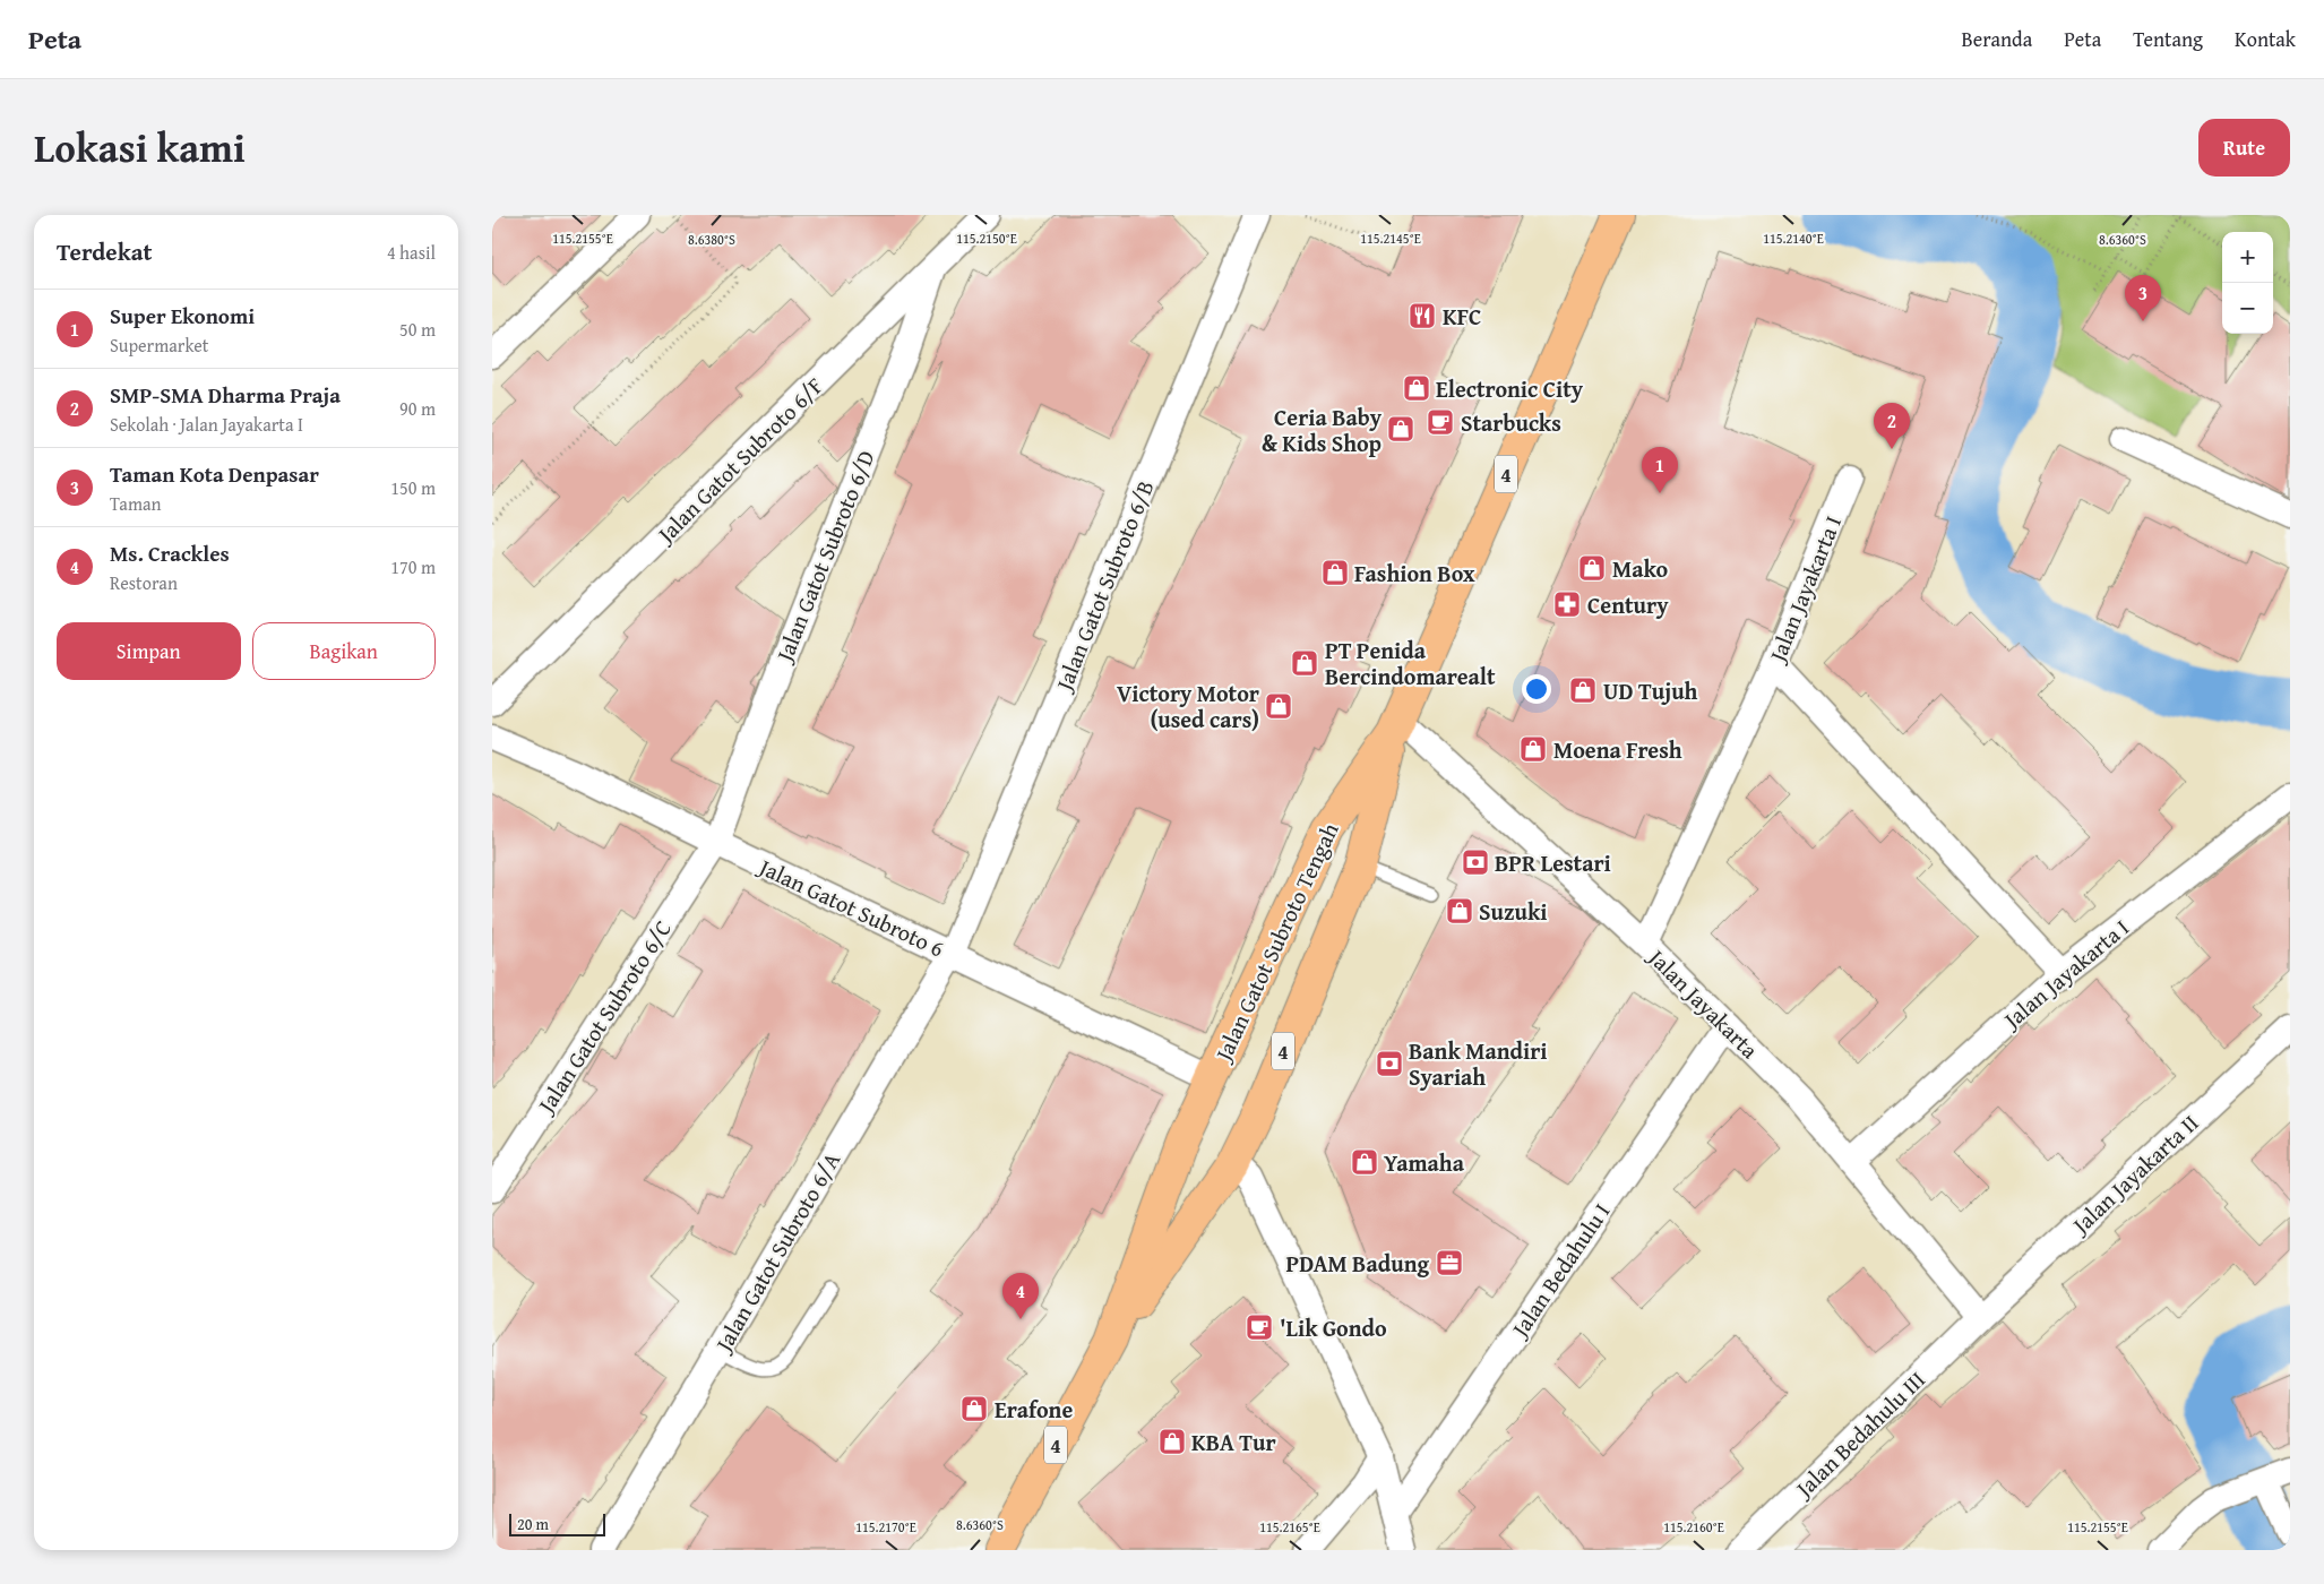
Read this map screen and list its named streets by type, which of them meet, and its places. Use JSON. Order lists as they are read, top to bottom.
{
  "streets": {
    "highway": ["4", "Jalan Gatot Subroto Tengah"],
    "street": [
      "Jalan Gatot Subroto 6/F",
      "Jalan Gatot Subroto 6/D",
      "Jalan Gatot Subroto 6/B",
      "Jalan Jayakarta I",
      "Jalan Gatot Subroto 6",
      "Jalan Jayakarta",
      "Jalan Gatot Subroto 6/C",
      "Jalan Jayakarta II",
      "Jalan Gatot Subroto 6/A",
      "Jalan Bedahulu I",
      "Jalan Bedahulu III"
    ]
  },
  "crossings": [
    ["Jalan Gatot Subroto 6/F", "Jalan Gatot Subroto 6/D"],
    ["4", "Jalan Gatot Subroto Tengah"],
    ["4", "Jalan Jayakarta"],
    ["Jalan Gatot Subroto 6/D", "Jalan Gatot Subroto 6"],
    ["Jalan Gatot Subroto 6/D", "Jalan Gatot Subroto 6/C"],
    ["Jalan Gatot Subroto 6/B", "Jalan Gatot Subroto 6"],
    ["Jalan Gatot Subroto 6/B", "Jalan Gatot Subroto 6/A"],
    ["Jalan Jayakarta I", "Jalan Jayakarta"],
    ["Jalan Gatot Subroto 6", "Jalan Gatot Subroto Tengah"],
    ["Jalan Gatot Subroto 6", "Jalan Gatot Subroto 6/C"],
    ["Jalan Gatot Subroto 6", "Jalan Gatot Subroto 6/A"],
    ["Jalan Gatot Subroto Tengah", "Jalan Jayakarta"],
    ["Jalan Jayakarta", "Jalan Jayakarta II"],
    ["Jalan Jayakarta", "Jalan Bedahulu I"],
    ["Jalan Jayakarta", "Jalan Bedahulu III"],
    ["Jalan Jayakarta II", "Jalan Bedahulu III"]
  ],
  "places": {
    "restaurant": ["KFC"],
    "shop": [
      "Electronic City",
      "Ceria Baby & Kids Shop",
      "Mako",
      "Fashion Box",
      "PT Penida Bercindomarealt",
      "UD Tujuh",
      "Victory Motor (used cars)",
      "Moena Fresh",
      "Suzuki",
      "Yamaha",
      "Erafone",
      "KBA Tur"
    ],
    "cafe": ["Starbucks", "'Lik Gondo"],
    "pharmacy": ["Century"],
    "bank": ["BPR Lestari", "Bank Mandiri Syariah"],
    "office": ["PDAM Badung"]
  },
  "scale_bar": "20 m",
  "page": {
    "header": "Peta",
    "nav": [
      "Beranda",
      "Peta",
      "Tentang",
      "Kontak"
    ],
    "title": "Lokasi kami",
    "buttons": [
      "Rute",
      ["Simpan", "Bagikan"]
    ],
    "heading": ["Terdekat", "4 hasil"],
    "map_buttons": ["+", "−"],
    "pins": [
      "3",
      "2",
      "1",
      "4"
    ],
    "list": [
      {
        "mark": "1",
        "name": "Super Ekonomi",
        "note": "Supermarket",
        "value": "50 m"
      },
      {
        "mark": "2",
        "name": "SMP-SMA Dharma Praja",
        "note": "Sekolah · Jalan Jayakarta I",
        "value": "90 m"
      },
      {
        "mark": "3",
        "name": "Taman Kota Denpasar",
        "note": "Taman",
        "value": "150 m"
      },
      {
        "mark": "4",
        "name": "Ms. Crackles",
        "note": "Restoran",
        "value": "170 m"
      }
    ],
    "scale": "20 m"
  },
  "coordinates": [
    "115.2155°E",
    "115.2150°E",
    "115.2145°E",
    "115.2140°E",
    "8.6380°S",
    "8.6360°S",
    "115.2170°E",
    "115.2165°E",
    "115.2160°E"
  ]
}
